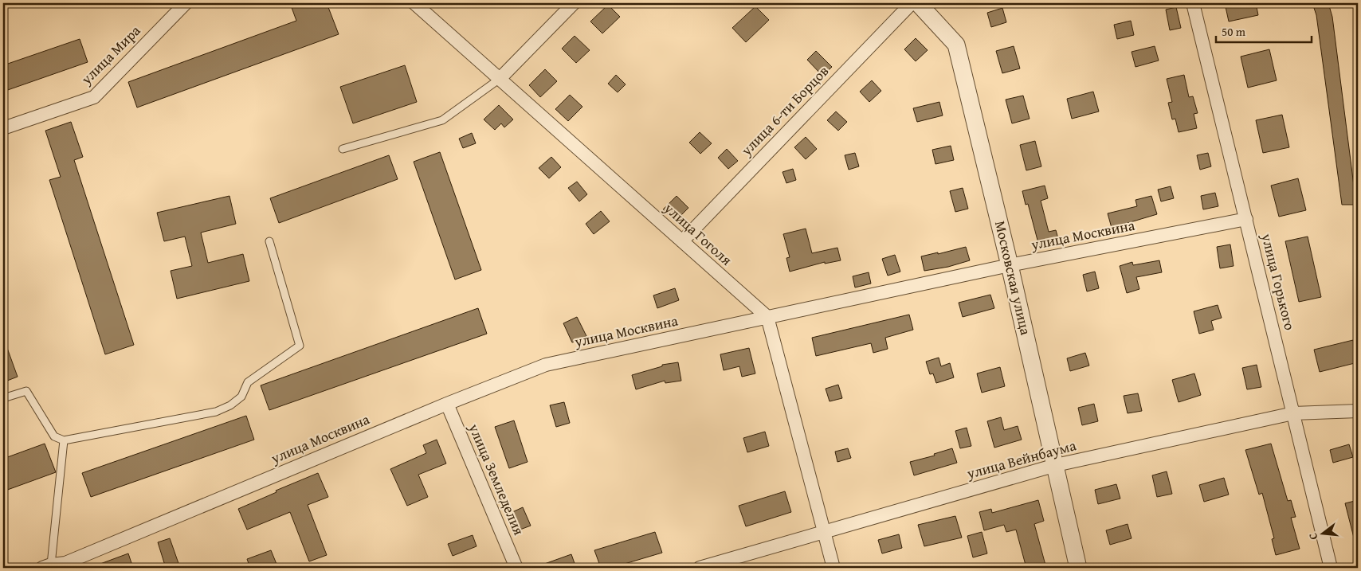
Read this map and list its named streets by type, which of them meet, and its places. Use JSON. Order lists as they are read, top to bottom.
{
  "streets": {
    "street": [
      "улица Мира",
      "улица 6-ти Борцов",
      "улица Гоголя",
      "улица Москвина",
      "Московская улица",
      "улица Горького",
      "улица Вейнбаума",
      "улица Земледелия"
    ]
  },
  "crossings": [
    ["улица 6-ти Борцов", "улица Гоголя"],
    ["улица Гоголя", "улица Москвина"],
    ["улица Москвина", "Московская улица"],
    ["улица Москвина", "улица Горького"],
    ["улица Москвина", "улица Земледелия"],
    ["Московская улица", "улица Вейнбаума"],
    ["улица Горького", "улица Вейнбаума"]
  ],
  "scale_bar": "50 m",
  "north": "left"
}
